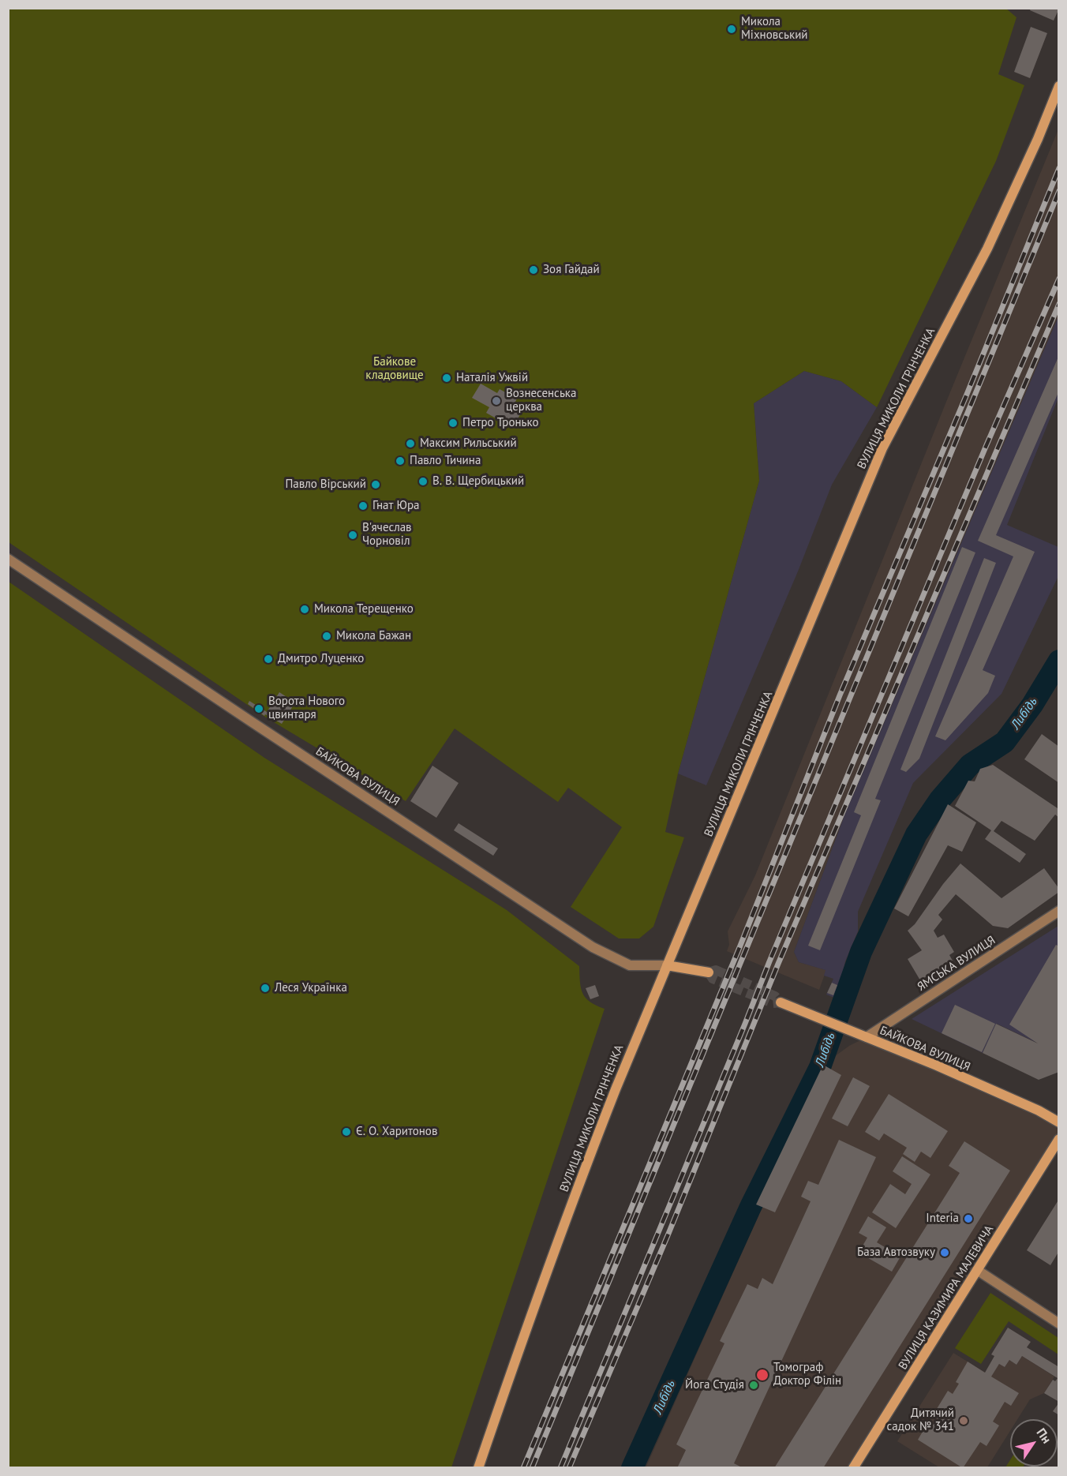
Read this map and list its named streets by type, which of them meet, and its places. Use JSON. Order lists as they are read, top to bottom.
{
  "streets": {
    "main road": ["ВУЛИЦЯ МИКОЛИ ГРІНЧЕНКА", "БАЙКОВА ВУЛИЦЯ", "ВУЛИЦЯ КАЗИМИРА МАЛЕВИЧА"],
    "street": ["ЯМСЬКА ВУЛИЦЯ"]
  },
  "crossings": [
    ["ВУЛИЦЯ МИКОЛИ ГРІНЧЕНКА", "БАЙКОВА ВУЛИЦЯ"],
    ["БАЙКОВА ВУЛИЦЯ", "ЯМСЬКА ВУЛИЦЯ"]
  ],
  "water": ["Либідь"],
  "parks": ["Байкове кладовище"],
  "places": [
    "Микола Міхновський",
    "Зоя Гайдай",
    "Наталія Ужвій",
    "Вознесенська церква",
    "Петро Тронько",
    "Максим Рильський",
    "Павло Тичина",
    "В. В. Щербицький",
    "Павло Вірський",
    "Гнат Юра",
    "В'ячеслав Чорновіл",
    "Микола Терещенко",
    "Микола Бажан",
    "Дмитро Луценко",
    "Ворота Нового цвинтаря",
    "Леся Українка",
    "Є. О. Харитонов",
    "Interia",
    "База Автозвуку",
    "Томограф Доктор Філін",
    "Йога Студія",
    "Дитячий садок № 341"
  ],
  "north": "top right"
}
